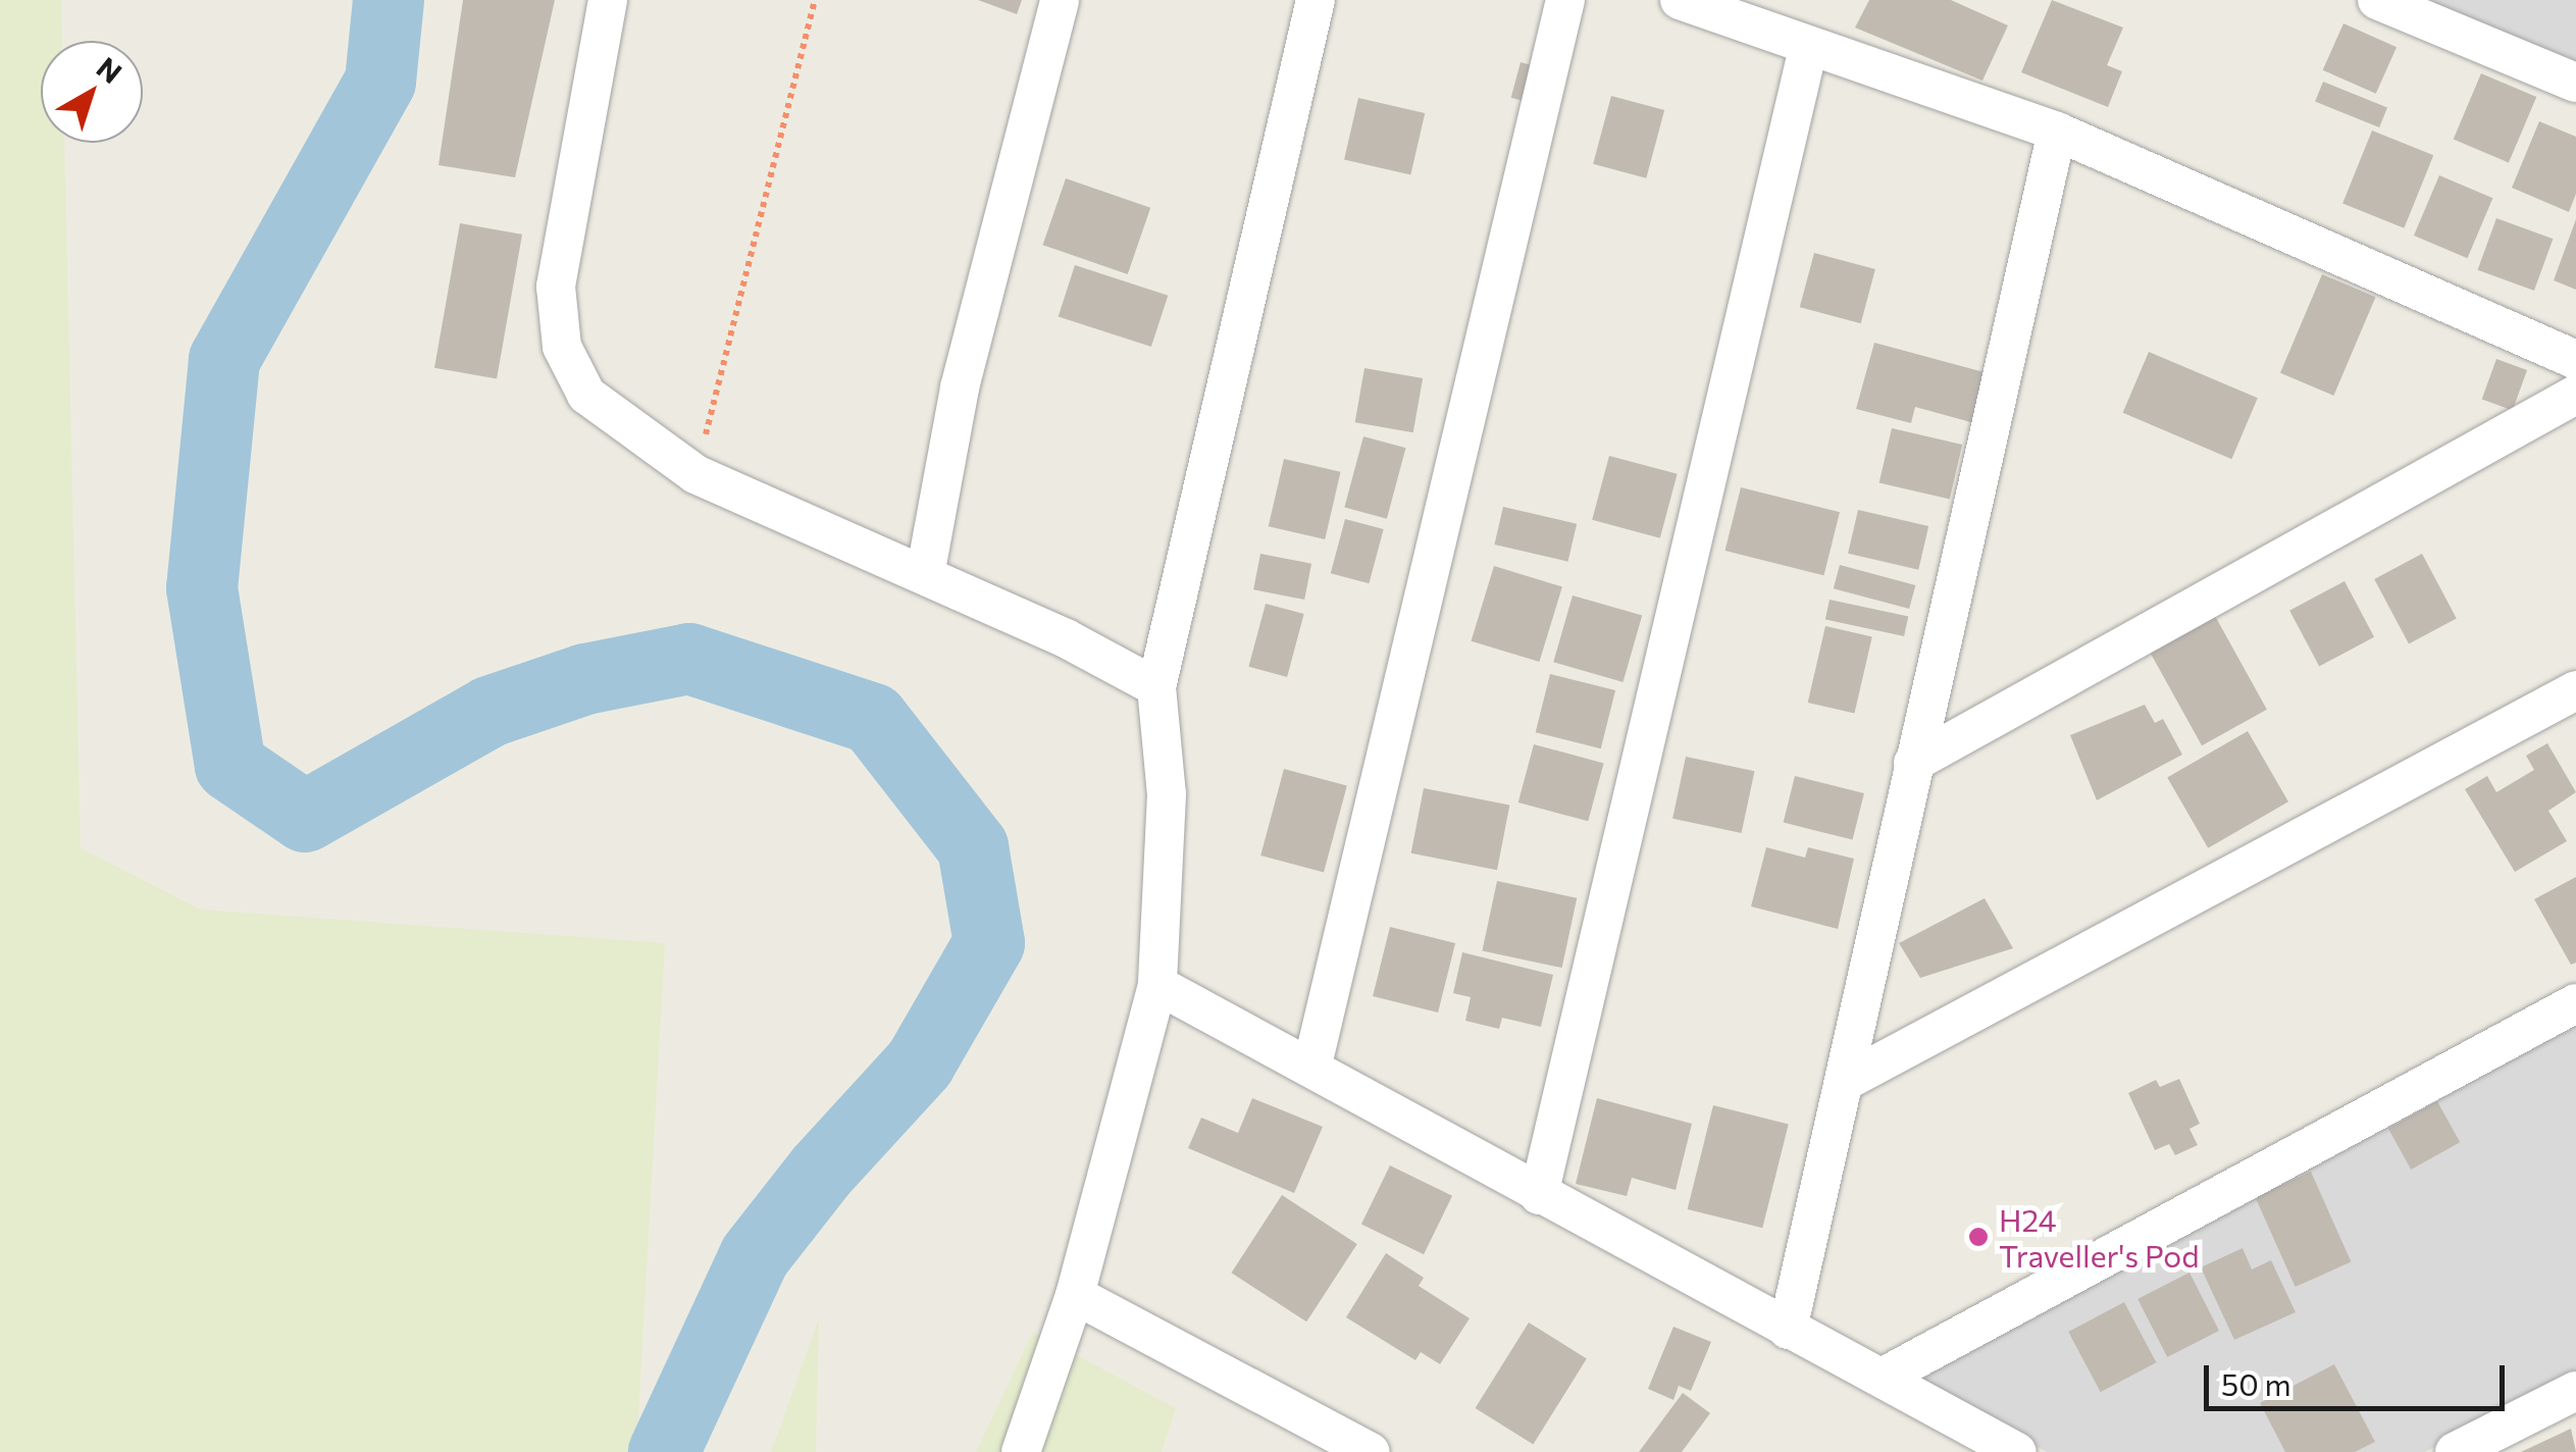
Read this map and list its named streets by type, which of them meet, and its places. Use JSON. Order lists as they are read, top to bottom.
{
  "places": ["H24 Traveller's Pod"],
  "scale_bar": "50 m",
  "north": "top right"
}
